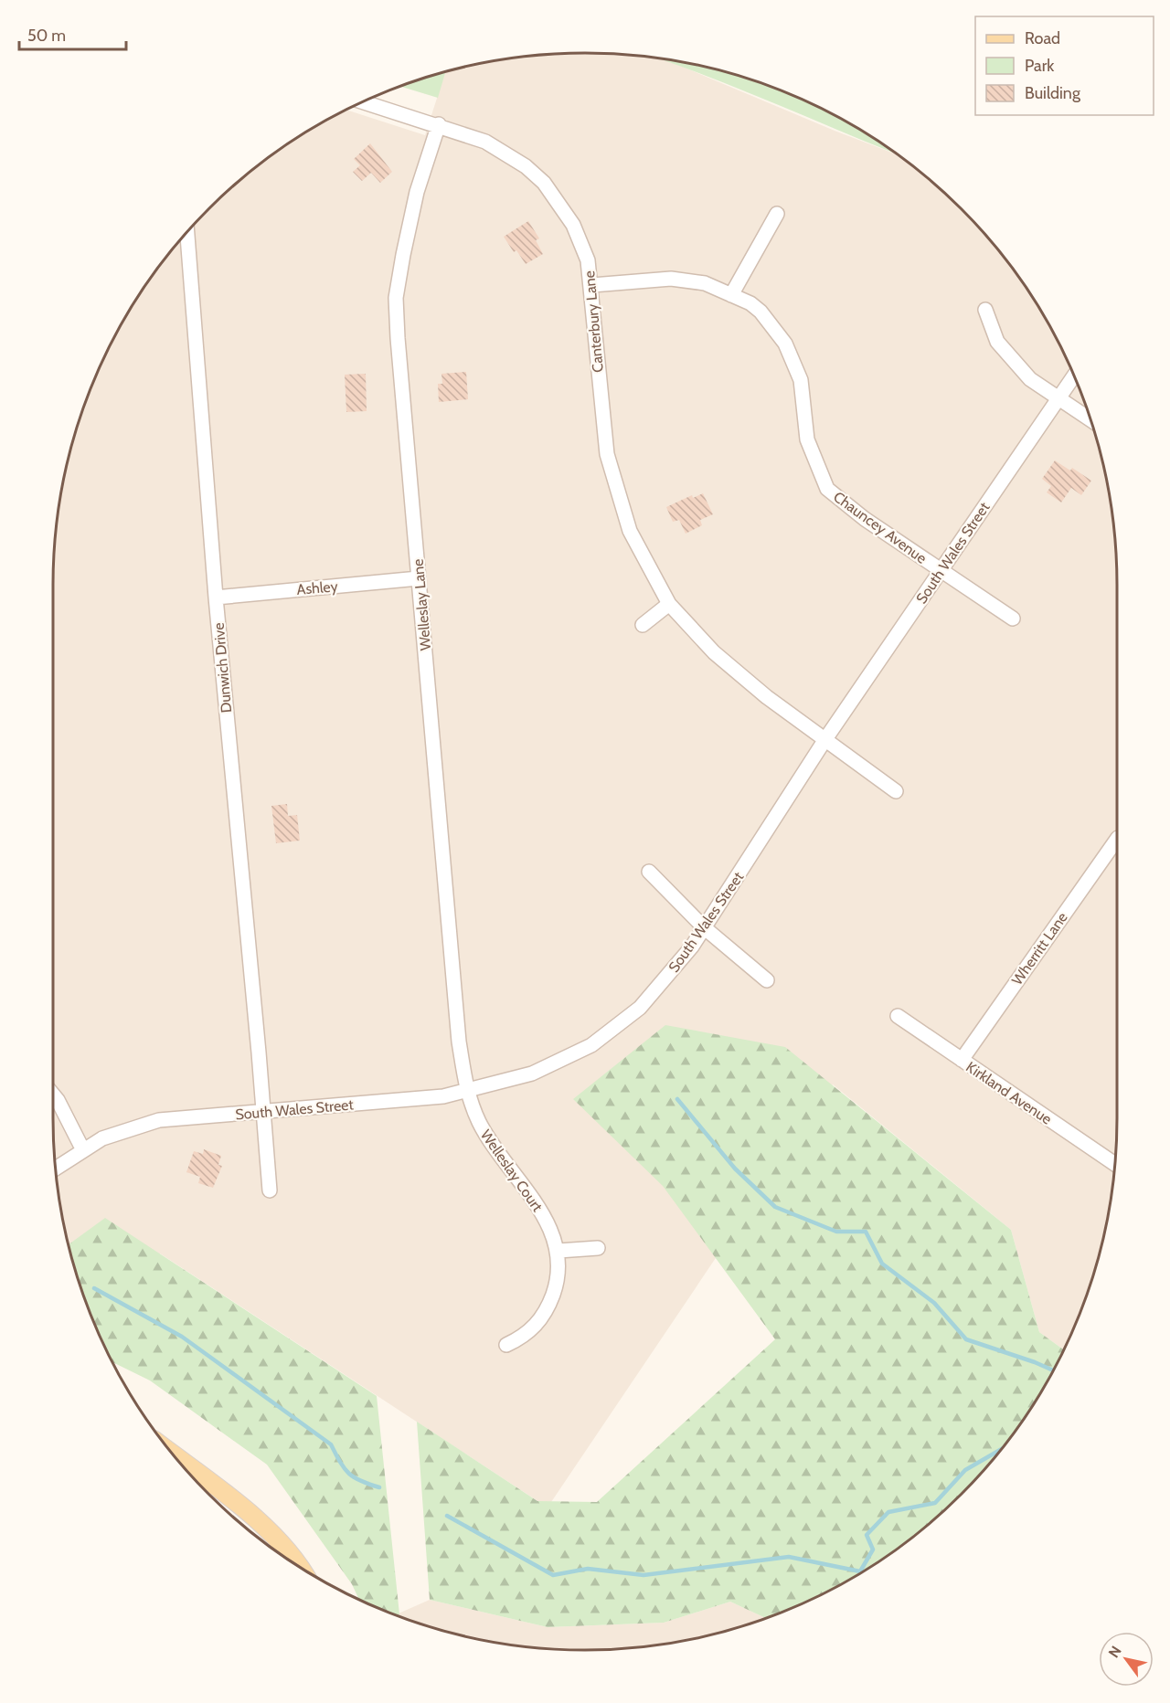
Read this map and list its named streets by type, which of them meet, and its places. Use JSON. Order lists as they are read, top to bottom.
{
  "streets": {
    "street": [
      "Canterbury Lane",
      "Chauncey Avenue",
      "South Wales Street",
      "Ashley",
      "Welleslay Lane",
      "Dunwich Drive",
      "Wherritt Lane",
      "Kirkland Avenue",
      "Welleslay Court"
    ]
  },
  "crossings": [
    ["Canterbury Lane", "Chauncey Avenue"],
    ["Canterbury Lane", "South Wales Street"],
    ["Canterbury Lane", "Welleslay Lane"],
    ["Chauncey Avenue", "South Wales Street"],
    ["South Wales Street", "Welleslay Lane"],
    ["South Wales Street", "Dunwich Drive"],
    ["South Wales Street", "Welleslay Court"],
    ["Ashley", "Welleslay Lane"],
    ["Ashley", "Dunwich Drive"],
    ["Welleslay Lane", "Welleslay Court"],
    ["Wherritt Lane", "Kirkland Avenue"]
  ],
  "legend": ["Road", "Park", "Building"],
  "scale_bar": "50 m",
  "north": "top left"
}
